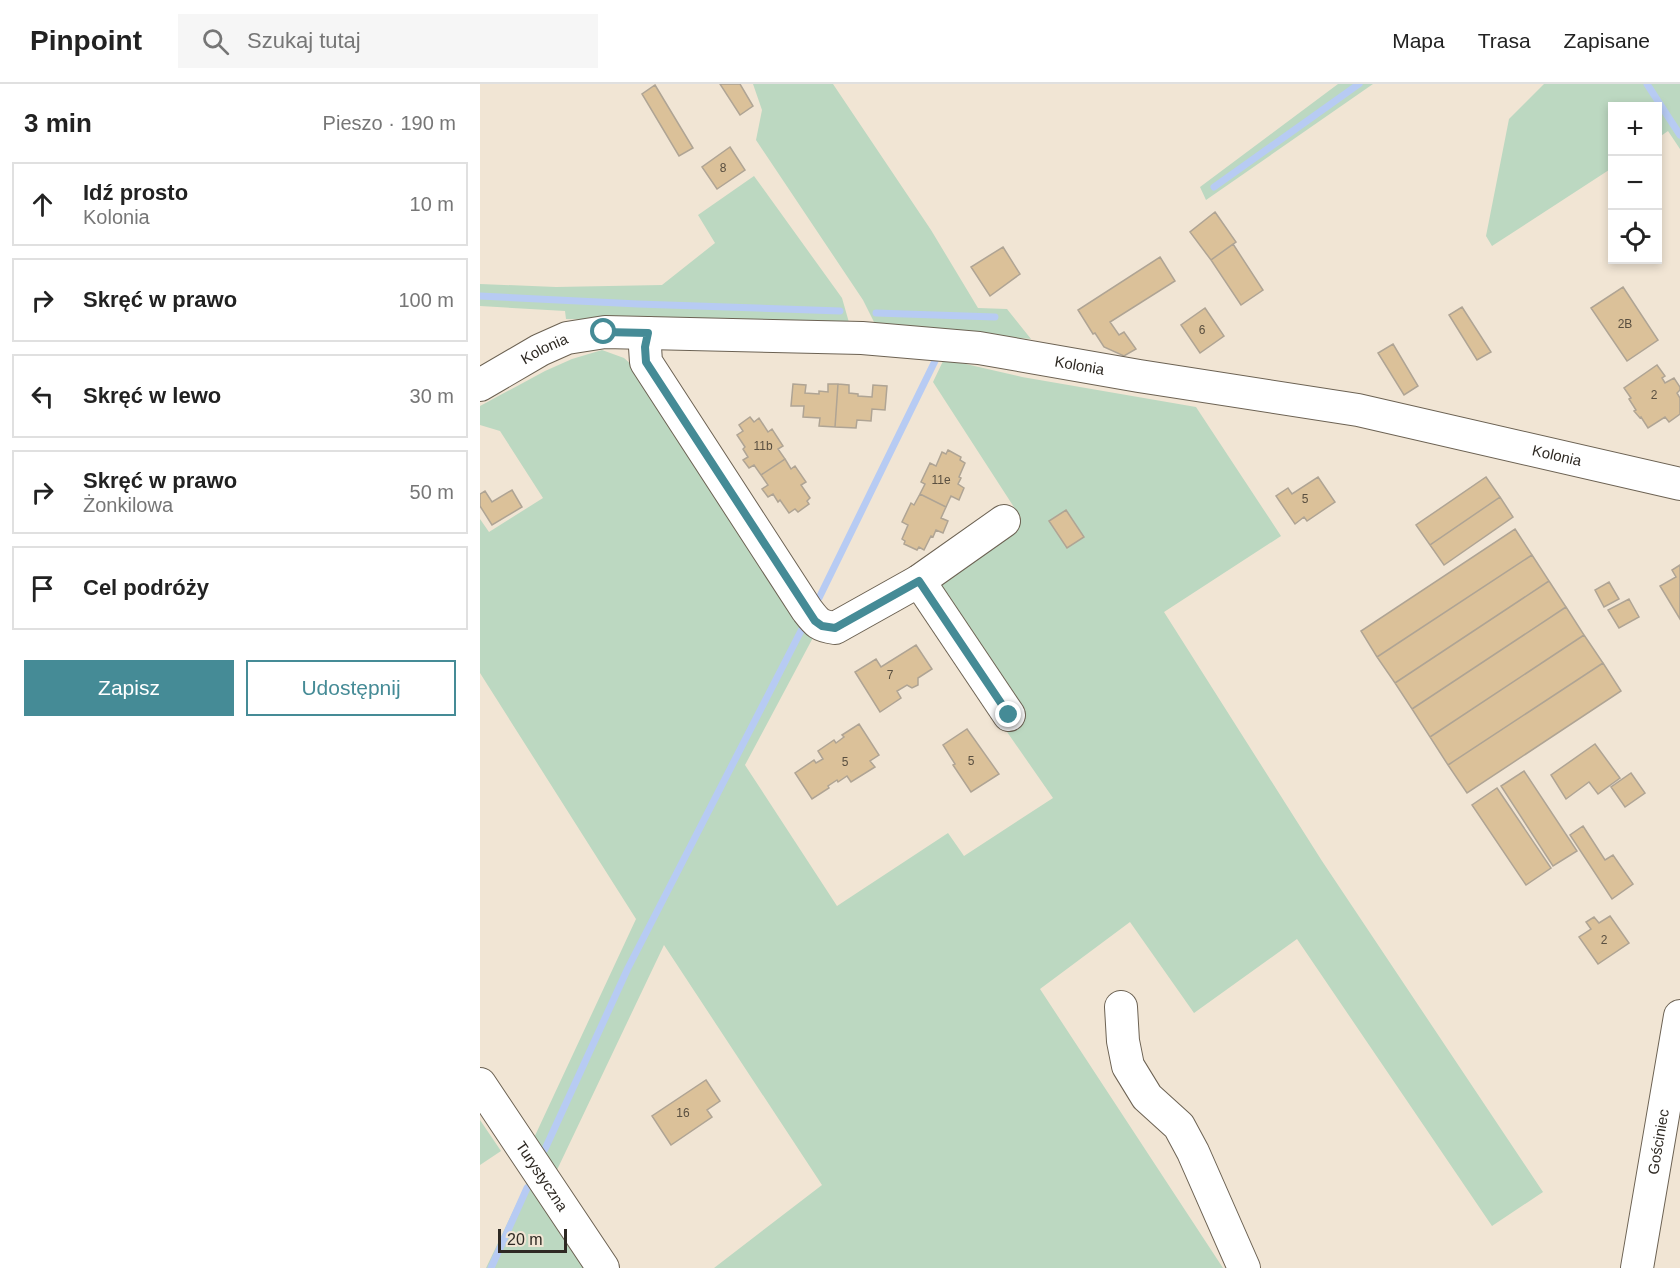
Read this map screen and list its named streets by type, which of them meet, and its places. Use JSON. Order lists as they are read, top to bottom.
{
  "streets": {
    "street": ["Kolonia", "Gościniec", "Turystyczna"]
  },
  "house_numbers": [
    "8",
    "2B",
    "6",
    "2",
    "11b",
    "11e",
    "5",
    "7",
    "5",
    "5",
    "2",
    "16"
  ],
  "scale_bar": "20 m",
  "page": {
    "header": "Pinpoint",
    "search": "Szukaj tutaj",
    "nav": ["Mapa", "Trasa", "Zapisane"],
    "heading": ["3 min", "Pieszo · 190 m"],
    "map_buttons": ["+", "−"],
    "list": [
      ["Idź prosto", "Kolonia", "10 m"],
      ["Skręć w prawo", "100 m"],
      ["Skręć w lewo", "30 m"],
      ["Skręć w prawo", "Żonkilowa", "50 m"],
      "Cel podróży"
    ],
    "buttons": ["Zapisz", "Udostępnij"],
    "scale": "20 m"
  }
}
